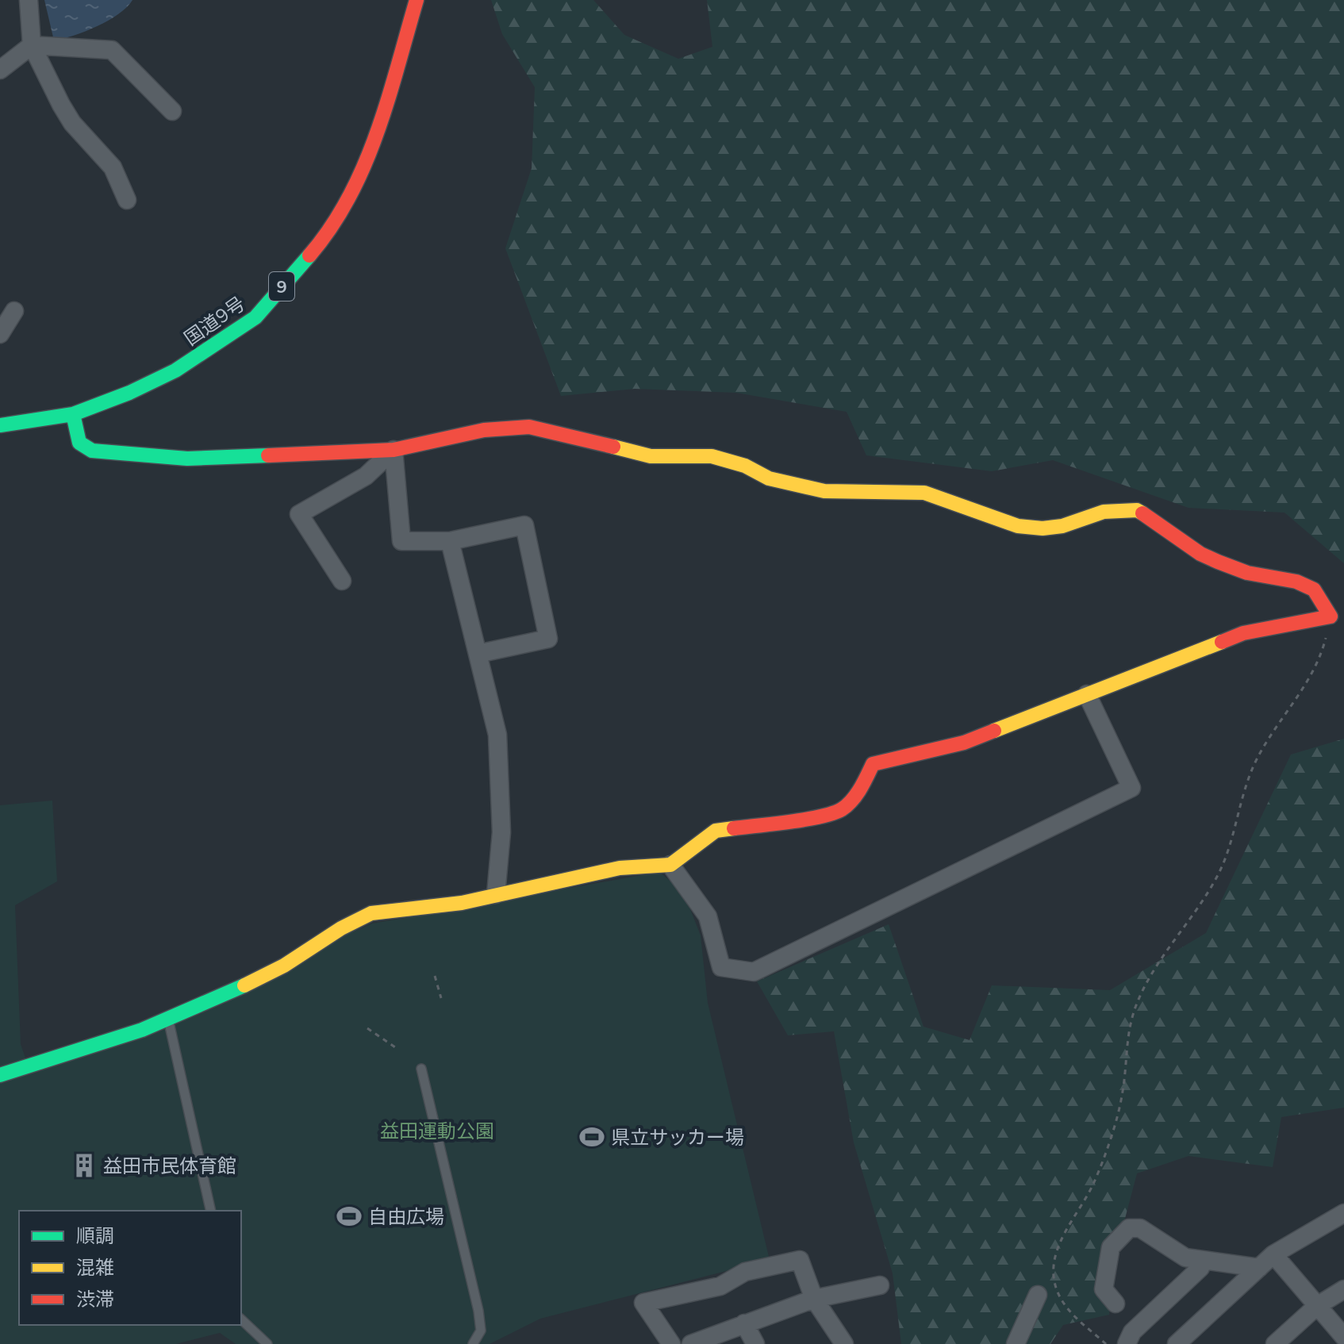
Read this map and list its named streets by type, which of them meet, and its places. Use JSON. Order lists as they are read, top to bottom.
{
  "streets": {
    "main road": ["9", "国道9号"]
  },
  "parks": ["益田運動公園"],
  "places": {
    "sports": ["県立サッカー場", "自由広場"],
    "building": ["益田市民体育館"]
  },
  "legend": ["順調", "混雑", "渋滞"]
}
